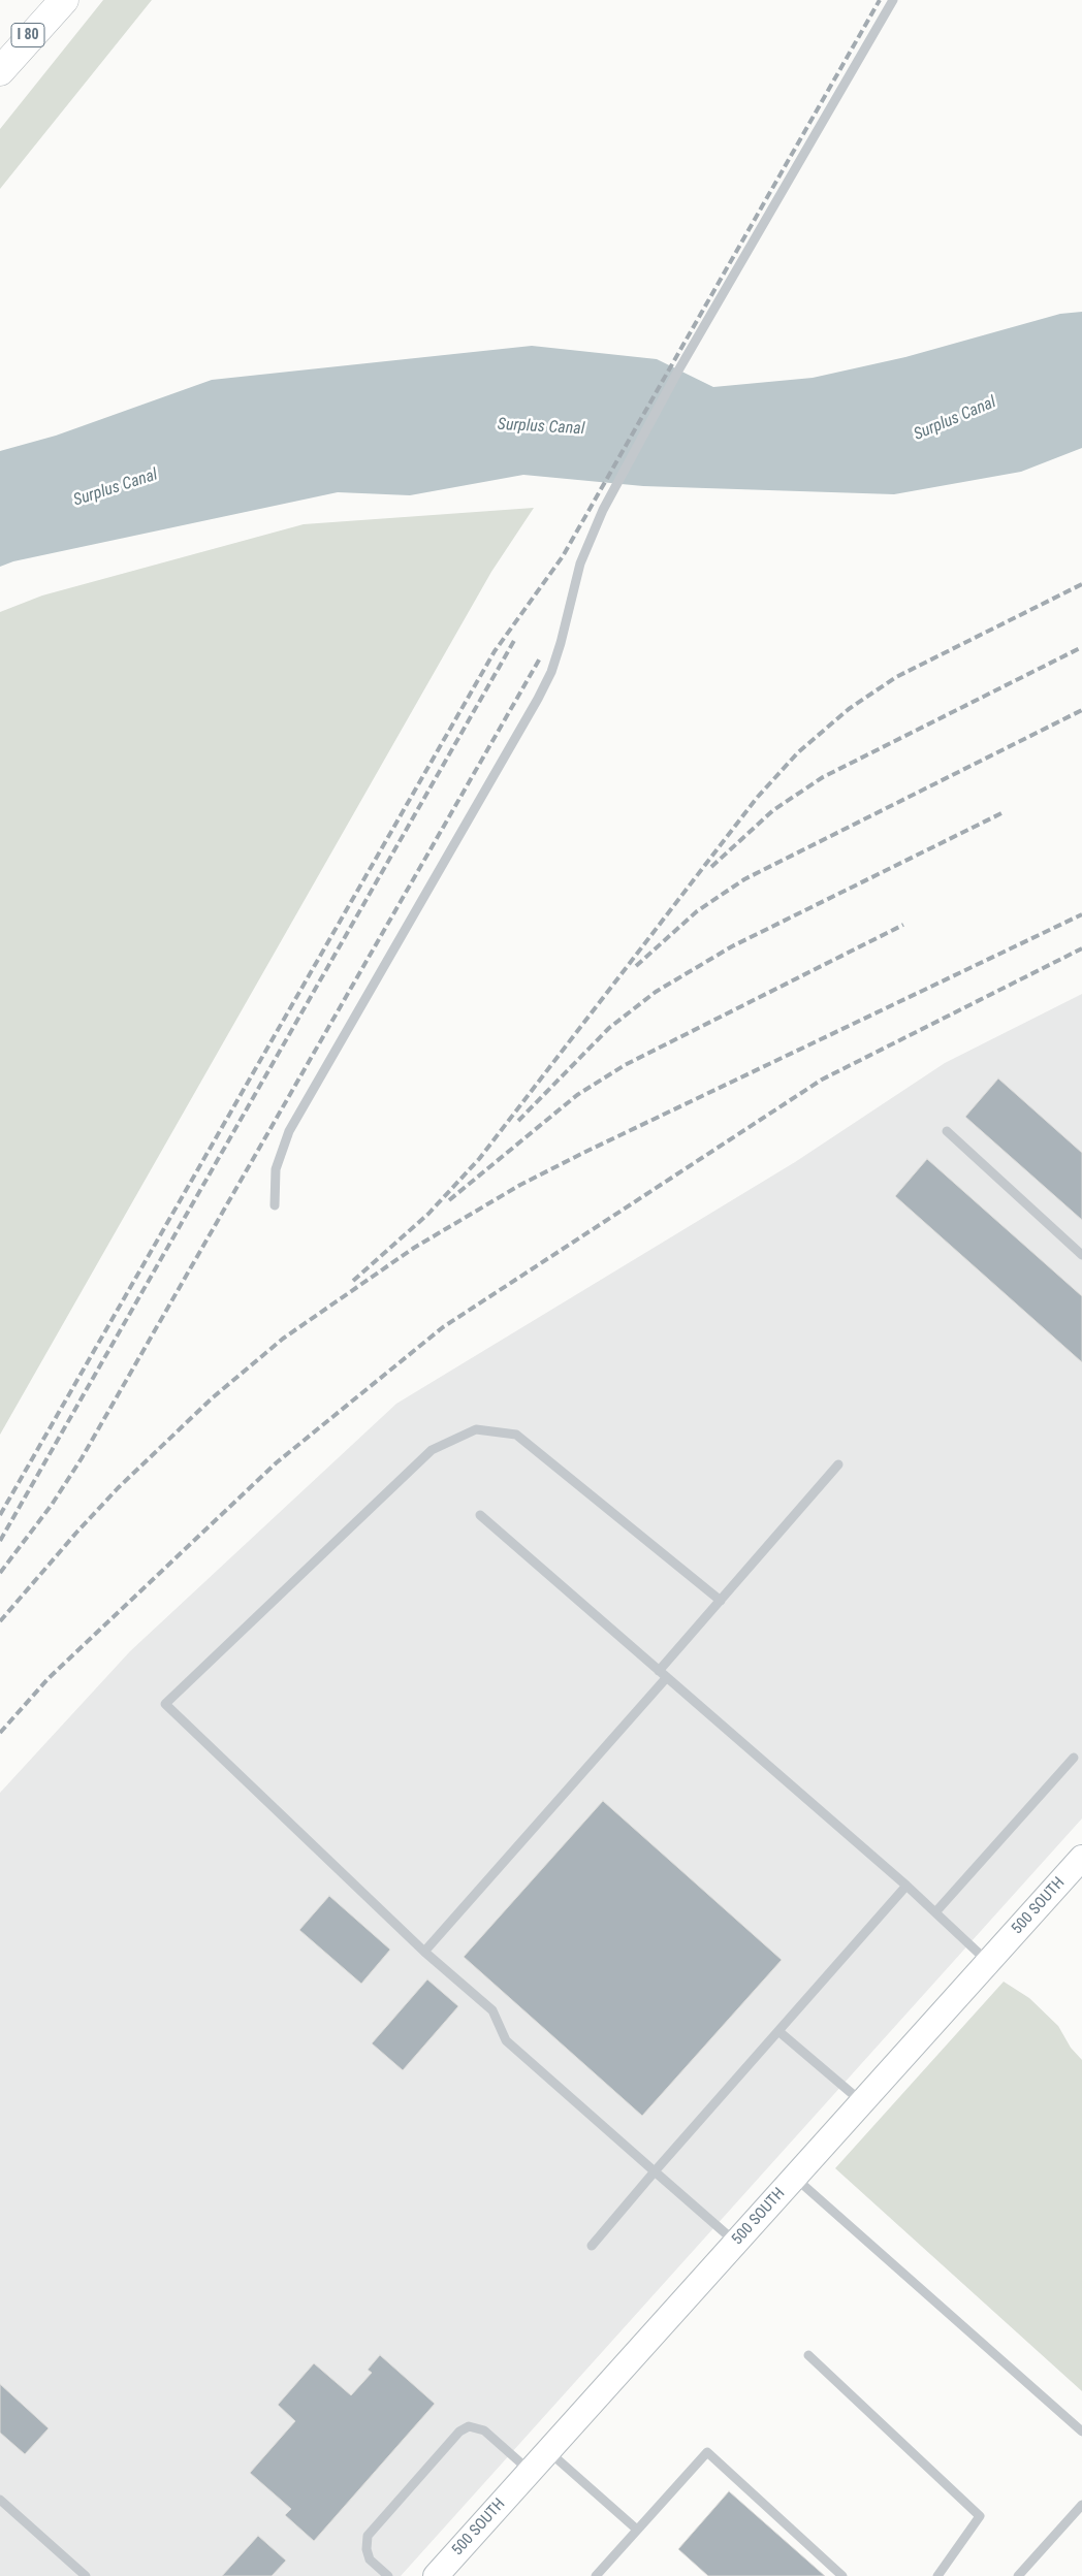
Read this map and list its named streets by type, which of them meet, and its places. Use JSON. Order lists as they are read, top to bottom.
{
  "streets": {
    "highway": ["I 80"],
    "street": ["500 SOUTH"]
  },
  "water": ["Surplus Canal"]
}
